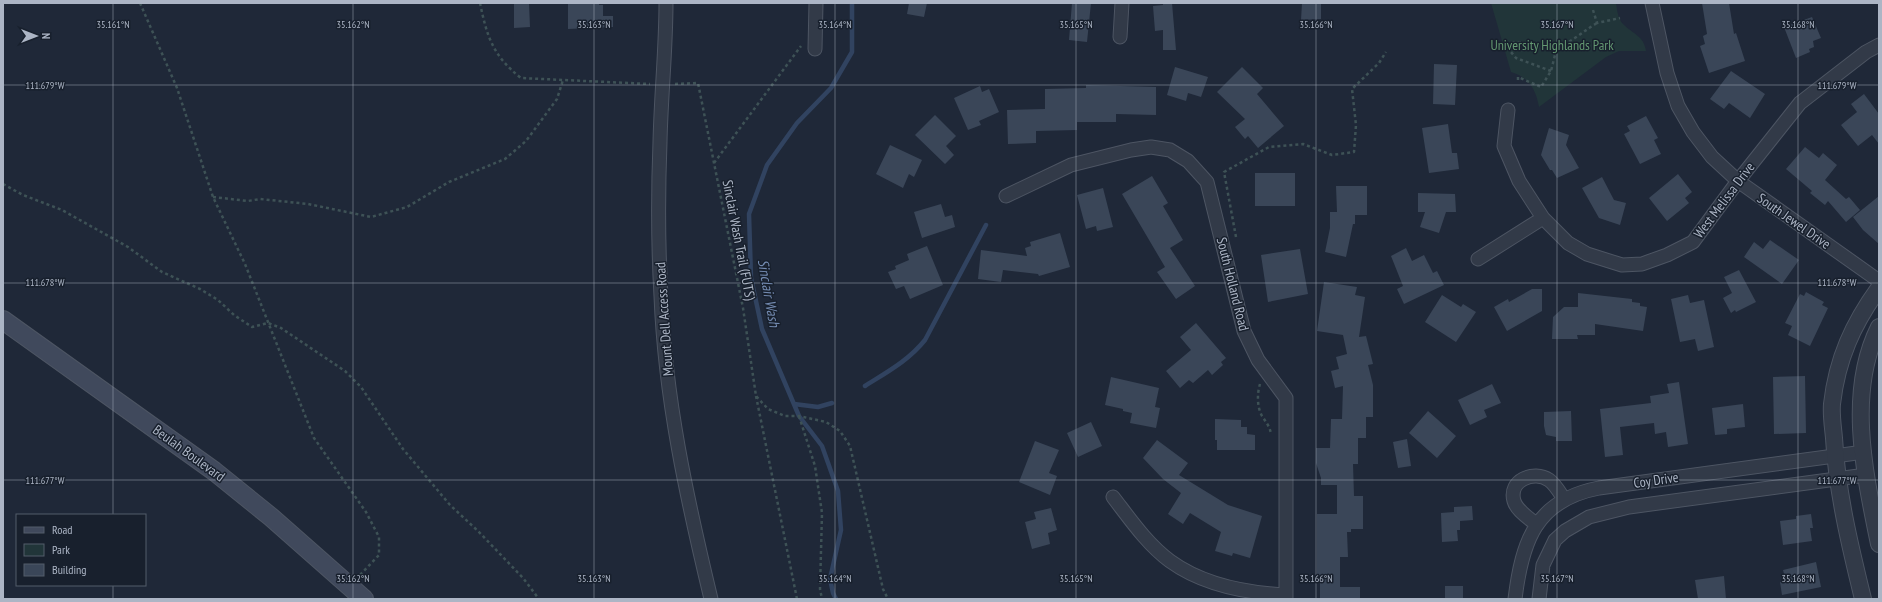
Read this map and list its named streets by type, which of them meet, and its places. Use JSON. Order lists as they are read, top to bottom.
{
  "streets": {
    "main road": ["Beulah Boulevard"],
    "street": [
      "West Melissa Drive",
      "South Jewel Drive",
      "South Holland Road",
      "Mount Dell Access Road",
      "Coy Drive"
    ],
    "path": ["Sinclair Wash Trail (FUTS)"]
  },
  "crossings": [
    ["West Melissa Drive", "South Jewel Drive"],
    ["Sinclair Wash Trail (FUTS)", "Mount Dell Access Road"]
  ],
  "water": ["Sinclair Wash"],
  "parks": ["University Highlands Park"],
  "legend": ["Road", "Park", "Building"],
  "north": "right",
  "coordinates": [
    "35.161°N",
    "35.162°N",
    "35.163°N",
    "35.164°N",
    "35.165°N",
    "35.166°N",
    "35.167°N",
    "35.168°N",
    "111.679°W",
    "111.678°W",
    "111.677°W"
  ]
}
